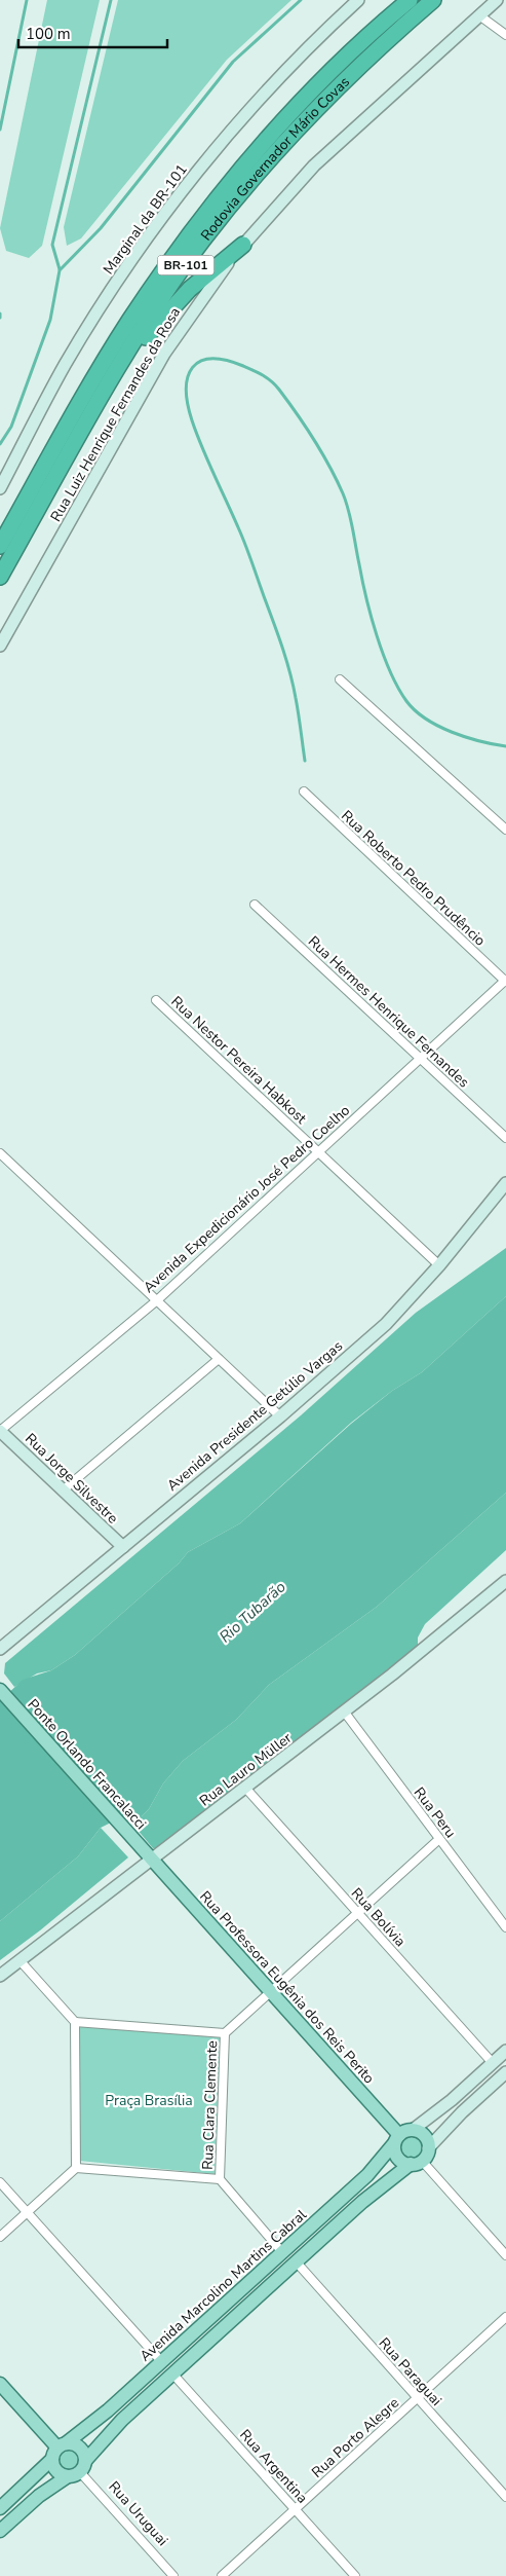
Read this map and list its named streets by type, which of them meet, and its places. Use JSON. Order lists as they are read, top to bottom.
{
  "streets": {
    "highway": ["Rodovia Governador Mário Covas", "BR-101"],
    "main road": [
      "Marginal da BR-101",
      "Rua Luiz Henrique Fernandes da Rosa",
      "Avenida Presidente Getúlio Vargas",
      "Rua Jorge Silvestre",
      "Ponte Orlando Francalacci",
      "Rua Lauro Müller",
      "Rua Professora Eugênia dos Reis Perito",
      "Avenida Marcolino Martins Cabral"
    ],
    "street": [
      "Rua Roberto Pedro Prudêncio",
      "Rua Hermes Henrique Fernandes",
      "Rua Nestor Pereira Habkost",
      "Avenida Expedicionário José Pedro Coelho",
      "Rua Peru",
      "Rua Bolívia",
      "Rua Clara Clemente",
      "Rua Paraguai",
      "Rua Porto Alegre",
      "Rua Argentina",
      "Rua Uruguai"
    ]
  },
  "crossings": [
    ["Rua Roberto Pedro Prudêncio", "Avenida Expedicionário José Pedro Coelho"],
    ["Rua Hermes Henrique Fernandes", "Avenida Expedicionário José Pedro Coelho"],
    ["Rua Nestor Pereira Habkost", "Avenida Expedicionário José Pedro Coelho"],
    ["Rua Nestor Pereira Habkost", "Avenida Presidente Getúlio Vargas"],
    ["Avenida Expedicionário José Pedro Coelho", "Rua Jorge Silvestre"],
    ["Avenida Presidente Getúlio Vargas", "Rua Jorge Silvestre"],
    ["Ponte Orlando Francalacci", "Rua Lauro Müller"],
    ["Ponte Orlando Francalacci", "Rua Professora Eugênia dos Reis Perito"],
    ["Rua Lauro Müller", "Rua Peru"],
    ["Rua Lauro Müller", "Rua Bolívia"],
    ["Rua Lauro Müller", "Rua Professora Eugênia dos Reis Perito"],
    ["Rua Professora Eugênia dos Reis Perito", "Avenida Marcolino Martins Cabral"],
    ["Rua Paraguai", "Rua Porto Alegre"],
    ["Rua Porto Alegre", "Rua Argentina"]
  ],
  "water": ["Rio Tubarão"],
  "parks": ["Praça Brasília"],
  "scale_bar": "100 m"
}
